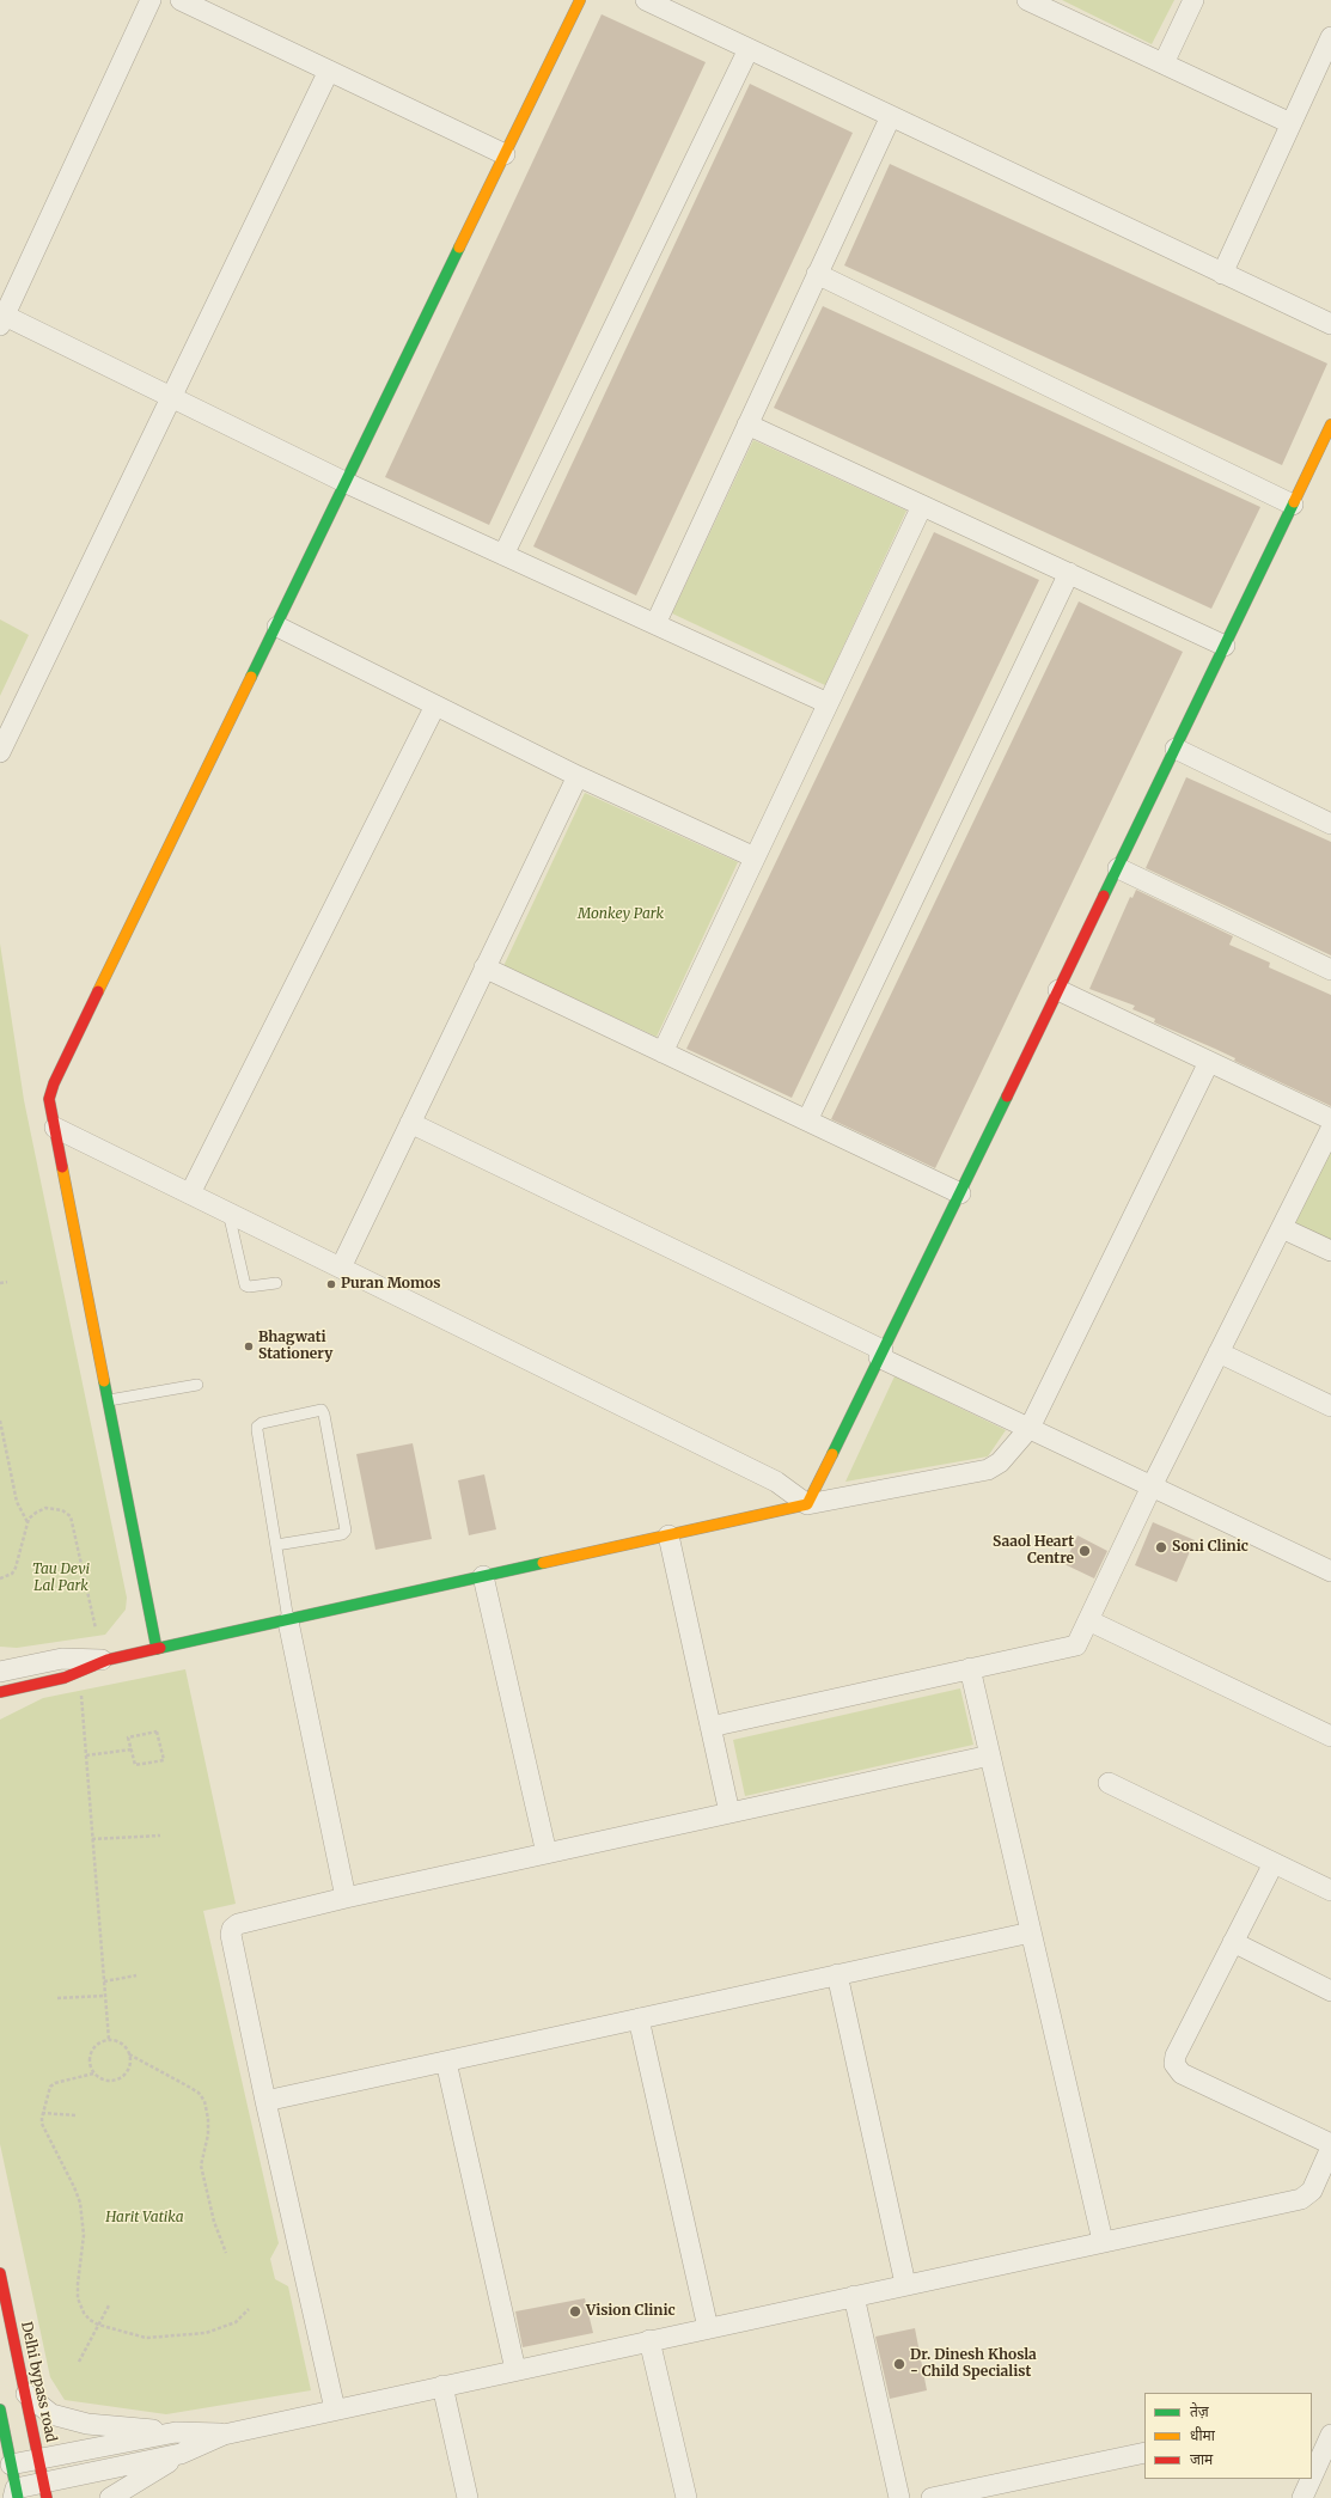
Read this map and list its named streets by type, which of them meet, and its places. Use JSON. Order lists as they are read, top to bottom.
{
  "streets": {
    "street": ["Delhi bypass road"]
  },
  "parks": ["Monkey Park", "Tau Devi Lal Park", "Harit Vatika"],
  "places": [
    "Puran Momos",
    "Bhagwati Stationery",
    "Soni Clinic",
    "Saaol Heart Centre",
    "Vision Clinic",
    "Dr. Dinesh Khosla - Child Specialist"
  ],
  "legend": ["तेज़", "धीमा", "जाम"]
}
